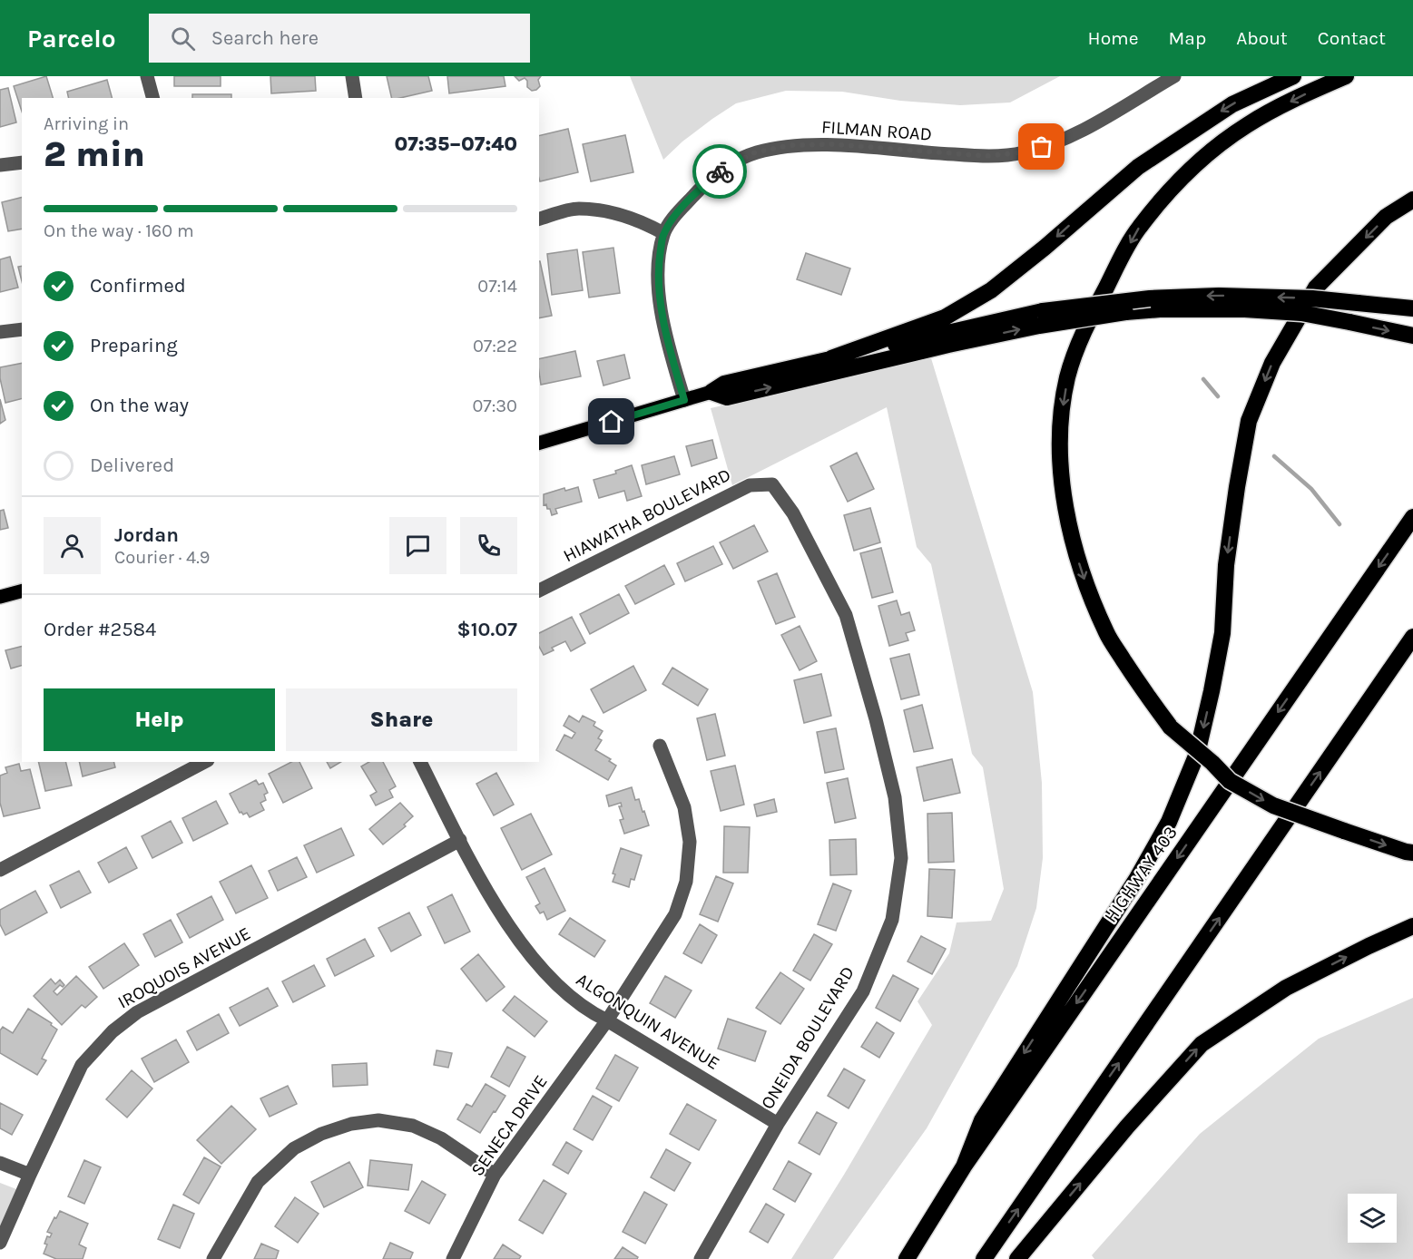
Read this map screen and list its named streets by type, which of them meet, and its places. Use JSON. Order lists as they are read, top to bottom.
{
  "streets": {
    "highway": ["HIGHWAY 403"],
    "street": [
      "FILMAN ROAD",
      "HIAWATHA BOULEVARD",
      "IROQUOIS AVENUE",
      "ALGONQUIN AVENUE",
      "ONEIDA BOULEVARD",
      "SENECA DRIVE"
    ]
  },
  "crossings": [
    ["HIAWATHA BOULEVARD", "ONEIDA BOULEVARD"],
    ["IROQUOIS AVENUE", "ALGONQUIN AVENUE"],
    ["ALGONQUIN AVENUE", "ONEIDA BOULEVARD"],
    ["ALGONQUIN AVENUE", "SENECA DRIVE"]
  ],
  "page": {
    "header": "Parcelo",
    "search": "Search here",
    "nav": [
      "Home",
      "Map",
      "About",
      "Contact"
    ],
    "heading": ["2 min", "Arriving in", "07:35–07:40"],
    "panel": [
      "Jordan",
      "Courier · 4.9",
      "Order #2584",
      "$10.07"
    ],
    "bar": "On the way · 160 m",
    "list": [
      ["Confirmed", "07:14"],
      ["Preparing", "07:22"],
      ["On the way", "07:30"],
      "Delivered"
    ],
    "buttons": ["Help", "Share"]
  }
}
